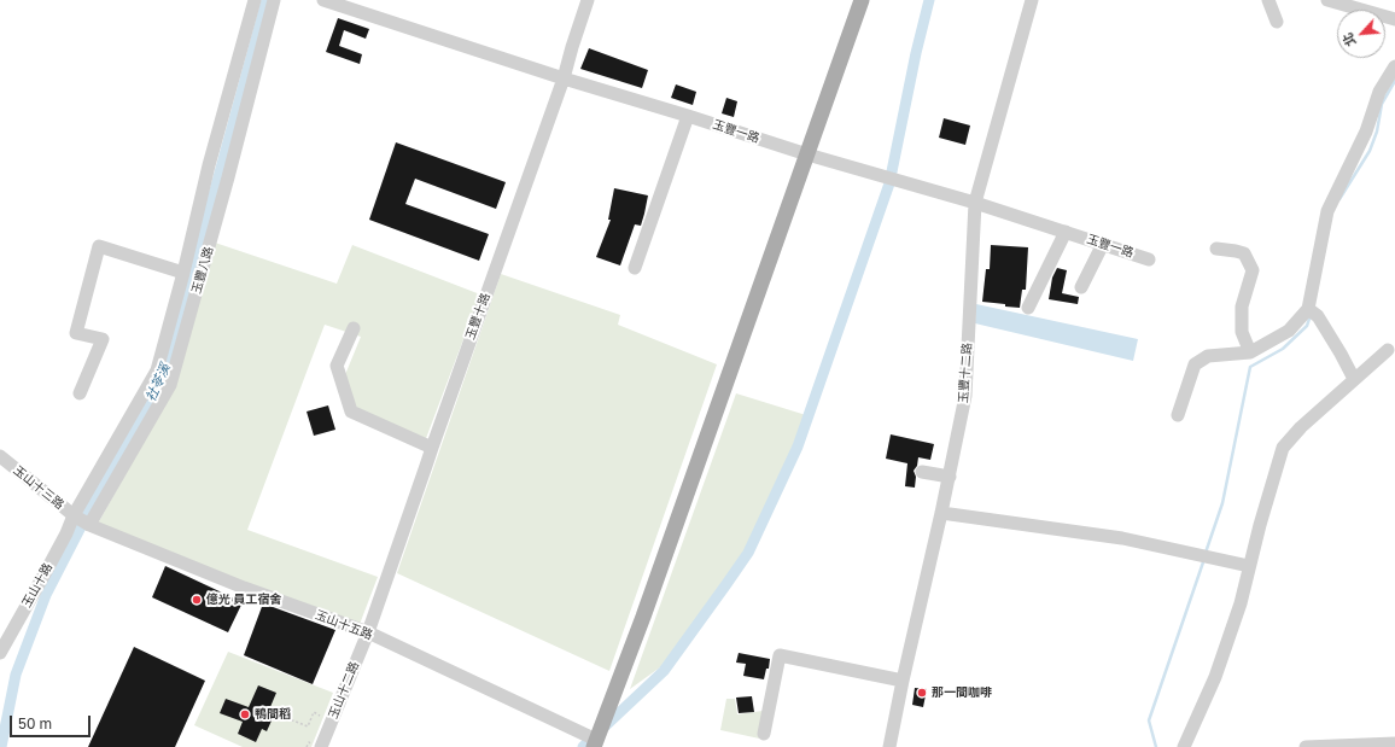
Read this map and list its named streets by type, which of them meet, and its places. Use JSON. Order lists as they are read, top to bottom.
{
  "streets": {
    "street": [
      "玉豐一路",
      "玉豐八路",
      "玉豐十路",
      "玉豐十二路",
      "玉山十三路",
      "玉山十路",
      "玉山十五路",
      "玉山十二路"
    ]
  },
  "crossings": [
    ["玉豐一路", "玉豐十路"],
    ["玉豐一路", "玉豐十二路"],
    ["玉豐八路", "玉山十三路"],
    ["玉豐八路", "玉山十路"],
    ["玉豐八路", "玉山十五路"],
    ["玉豐十路", "玉山十五路"],
    ["玉豐十路", "玉山十二路"],
    ["玉山十三路", "玉山十路"],
    ["玉山十三路", "玉山十五路"],
    ["玉山十路", "玉山十五路"],
    ["玉山十五路", "玉山十二路"]
  ],
  "water": ["社苓溪"],
  "places": ["億光 員工宿舍", "那一間咖啡", "鴨間稻"],
  "scale_bar": "50 m",
  "north": "bottom left"
}
